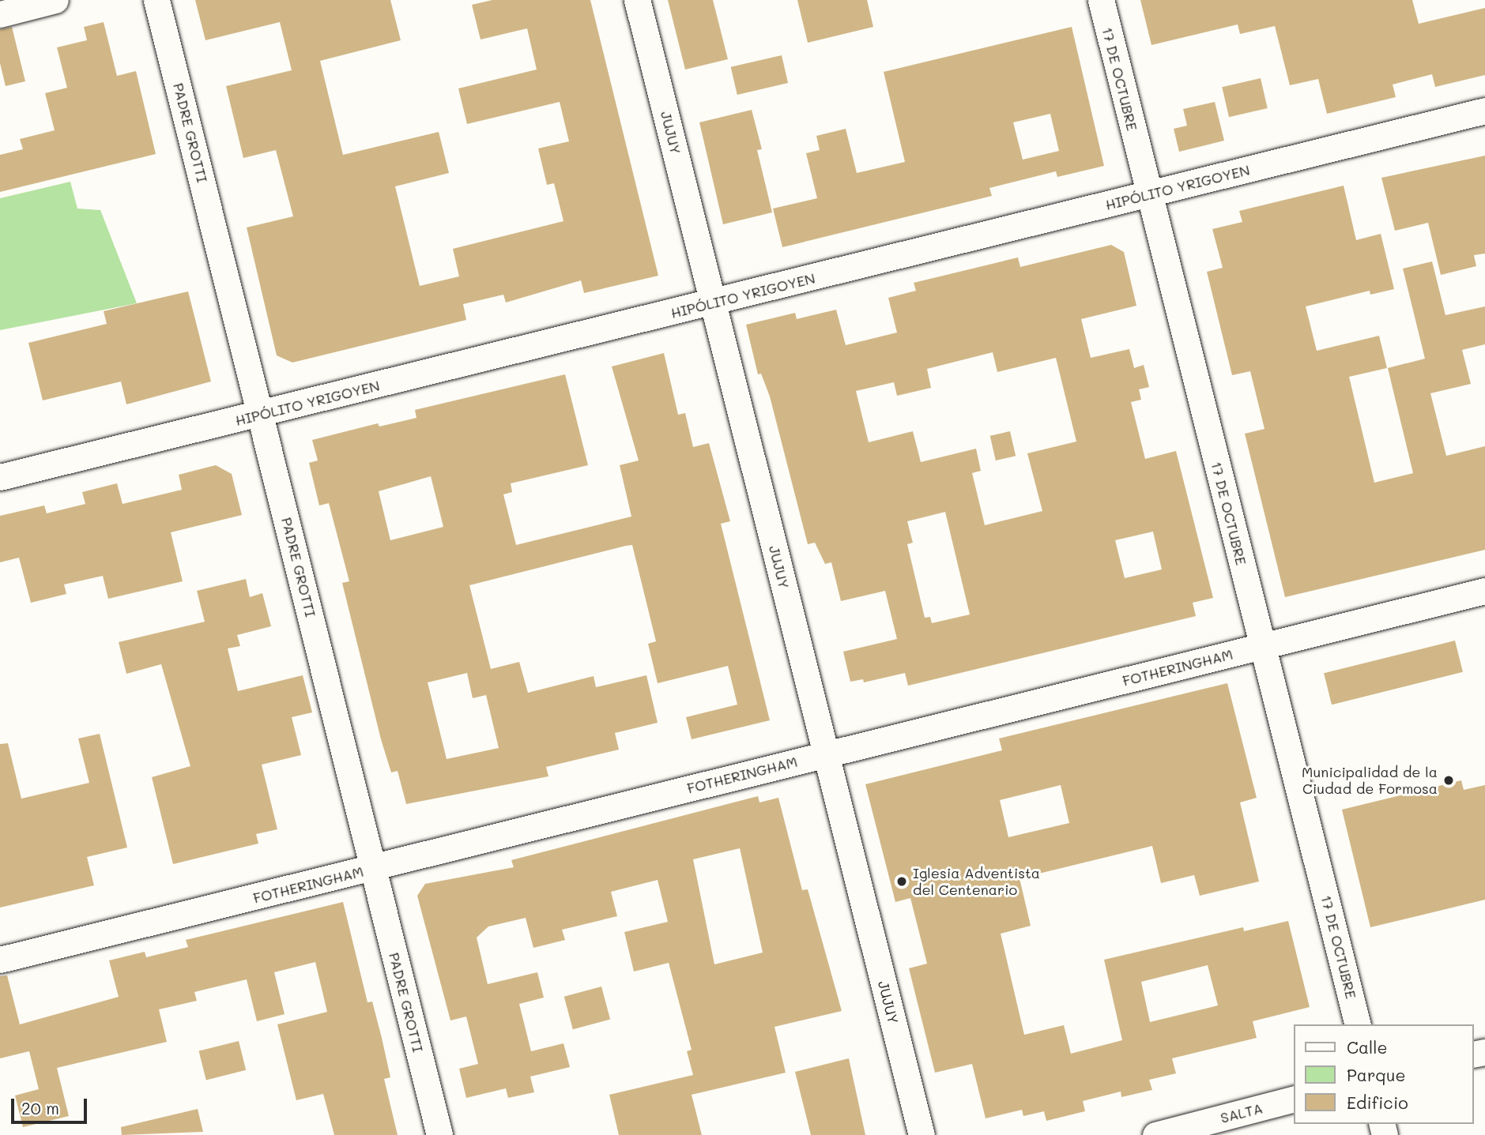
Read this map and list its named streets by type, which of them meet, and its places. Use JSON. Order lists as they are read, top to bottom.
{
  "streets": {
    "street": [
      "17 DE OCTUBRE",
      "PADRE GROTTI",
      "JUJUY",
      "HIPÓLITO YRIGOYEN",
      "FOTHERINGHAM",
      "SALTA"
    ]
  },
  "crossings": [
    ["17 DE OCTUBRE", "HIPÓLITO YRIGOYEN"],
    ["17 DE OCTUBRE", "FOTHERINGHAM"],
    ["PADRE GROTTI", "HIPÓLITO YRIGOYEN"],
    ["PADRE GROTTI", "FOTHERINGHAM"],
    ["JUJUY", "HIPÓLITO YRIGOYEN"],
    ["JUJUY", "FOTHERINGHAM"]
  ],
  "places": ["Municipalidad de la Ciudad de Formosa", "Iglesia Adventista del Centenario"],
  "legend": ["Calle", "Parque", "Edificio"],
  "scale_bar": "20 m"
}
